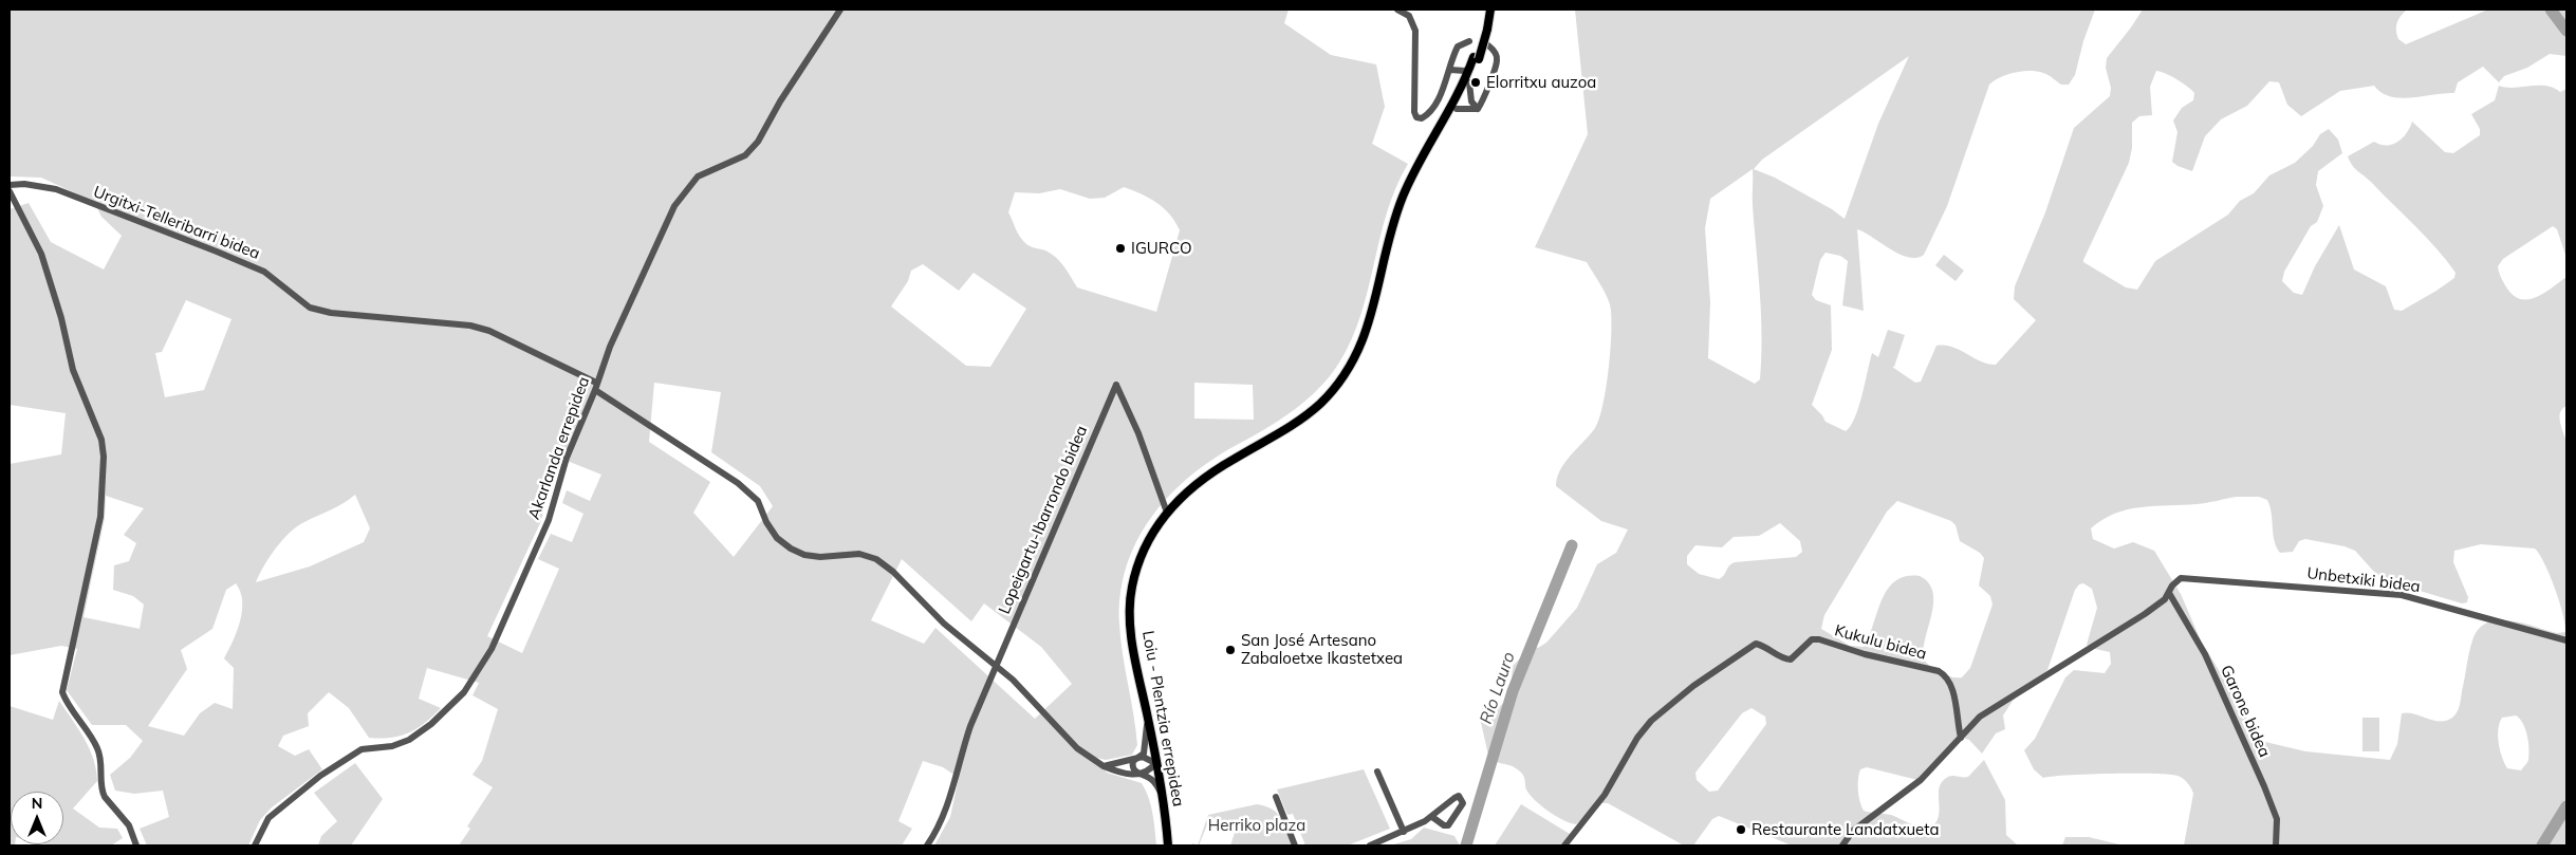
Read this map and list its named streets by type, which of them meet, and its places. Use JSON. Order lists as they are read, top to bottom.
{
  "streets": {
    "main road": ["Loiu - Plentzia errepidea"],
    "street": [
      "Urgitxi-Telleribarri bidea",
      "Akarlanda errepidea",
      "Lopeigartu-Ibarrondo bidea",
      "Unbetxiki bidea",
      "Kukulu bidea",
      "Garone bidea"
    ]
  },
  "crossings": [
    ["Urgitxi-Telleribarri bidea", "Akarlanda errepidea"],
    ["Urgitxi-Telleribarri bidea", "Lopeigartu-Ibarrondo bidea"],
    ["Urgitxi-Telleribarri bidea", "Loiu - Plentzia errepidea"],
    ["Unbetxiki bidea", "Garone bidea"]
  ],
  "water": ["Río Lauro"],
  "parks": ["Herriko plaza"],
  "places": [
    "Elorritxu auzoa",
    "IGURCO",
    "San José Artesano Zabaloetxe Ikastetxea",
    "Restaurante Landatxueta"
  ],
  "north": "top"
}
